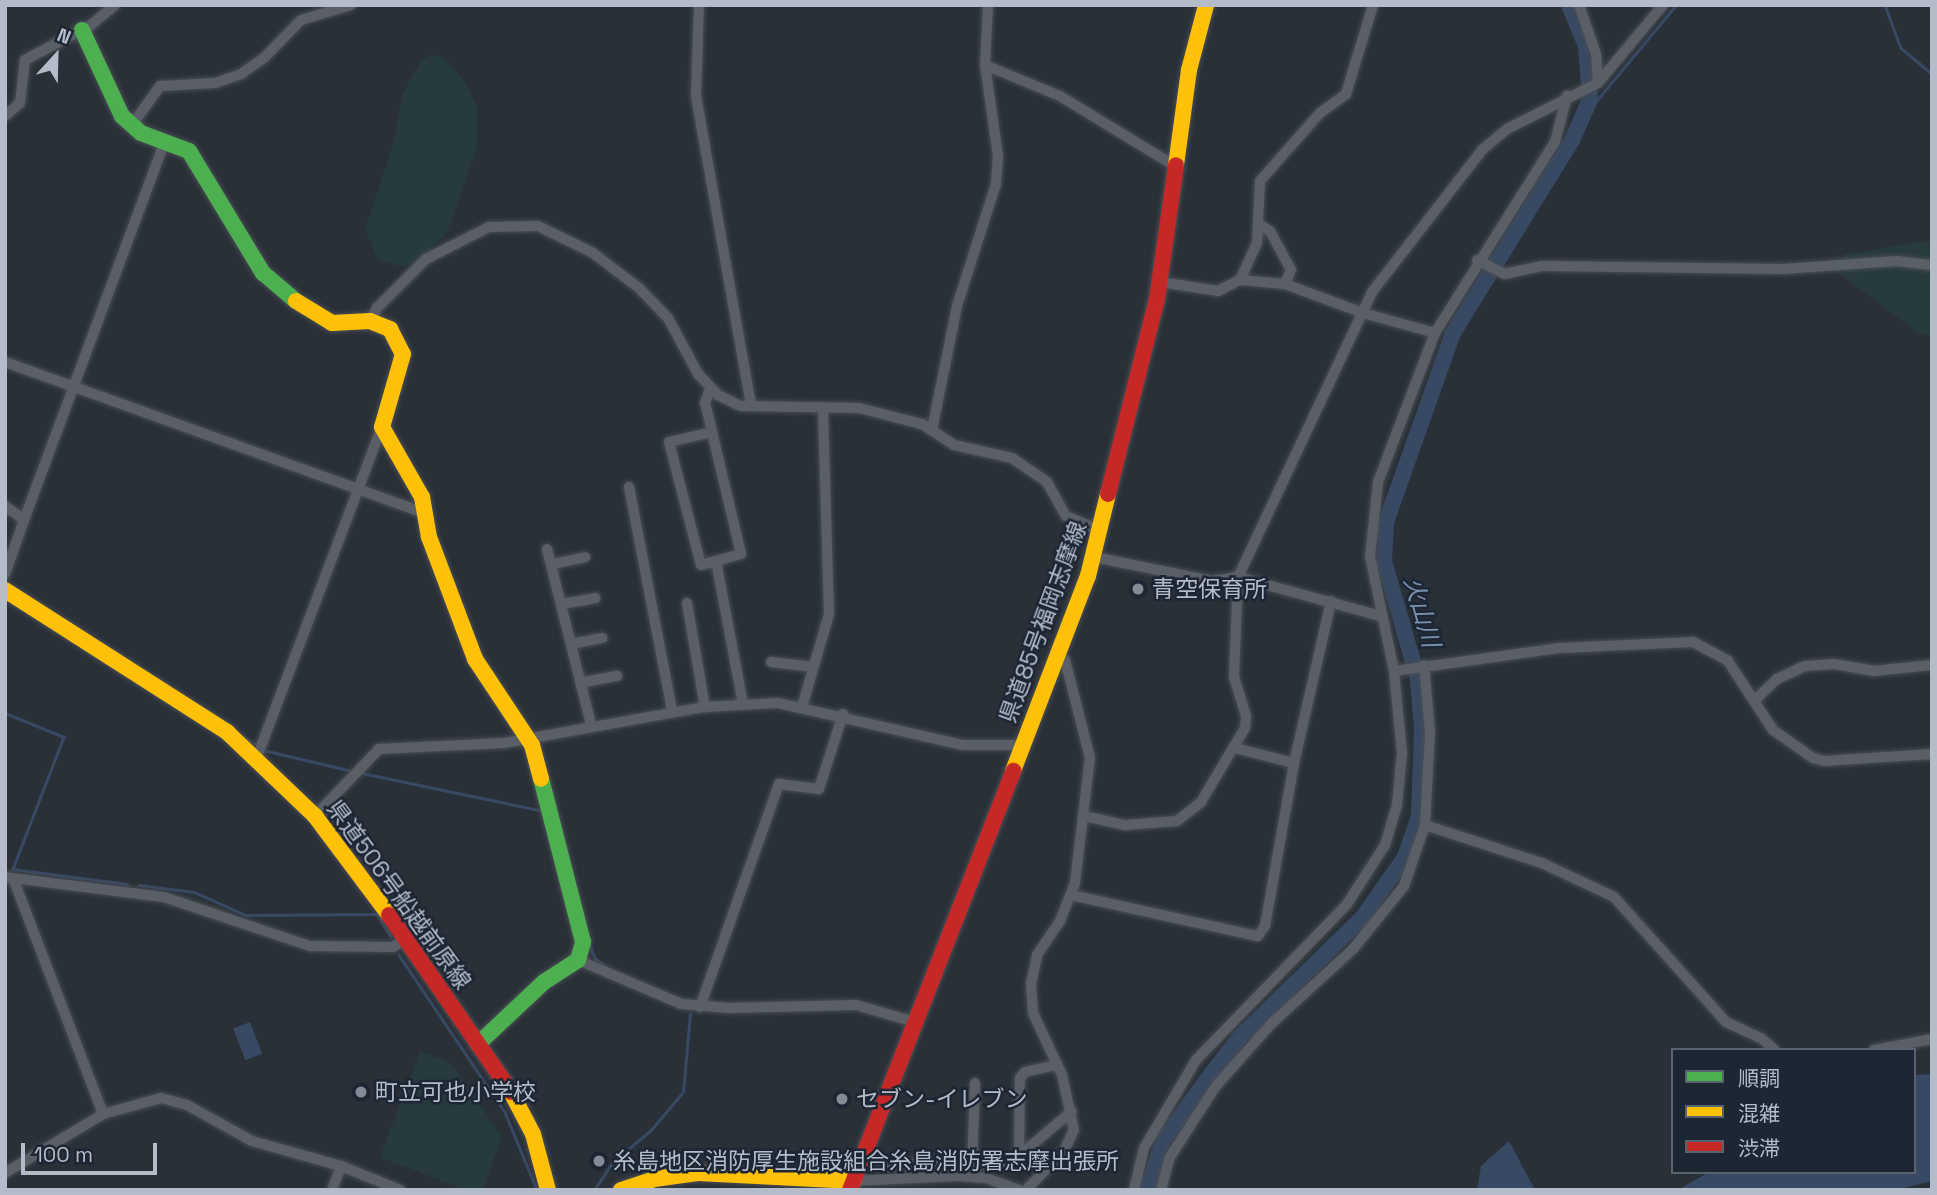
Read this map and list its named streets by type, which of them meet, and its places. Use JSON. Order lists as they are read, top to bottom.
{
  "streets": {
    "main road": ["県道85号福岡志摩線", "県道506号船越前原線"]
  },
  "water": ["火山川"],
  "places": [
    "青空保育所",
    "町立可也小学校",
    "セブン-イレブン",
    "糸島地区消防厚生施設組合糸島消防署志摩出張所"
  ],
  "legend": ["順調", "混雑", "渋滞"],
  "scale_bar": "100 m",
  "north": "top"
}
